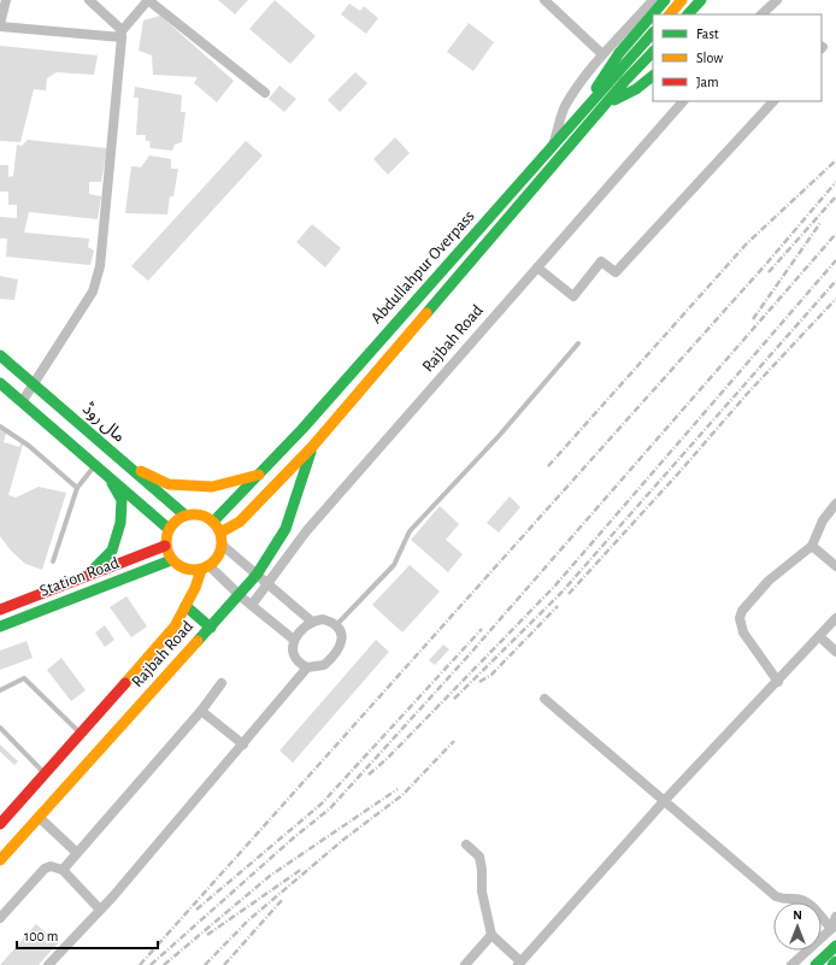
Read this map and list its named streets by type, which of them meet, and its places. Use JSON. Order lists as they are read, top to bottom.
{
  "streets": {
    "main road": [
      "Abdullahpur Overpass",
      "Rajbah Road",
      "مال روڈ",
      "Station Road"
    ]
  },
  "crossings": [
    ["Abdullahpur Overpass", "Rajbah Road"],
    ["Abdullahpur Overpass", "مال روڈ"],
    ["Abdullahpur Overpass", "Station Road"],
    ["Rajbah Road", "مال روڈ"],
    ["Rajbah Road", "Station Road"],
    ["مال روڈ", "Station Road"]
  ],
  "legend": ["Fast", "Slow", "Jam"],
  "scale_bar": "100 m",
  "north": "top"
}
